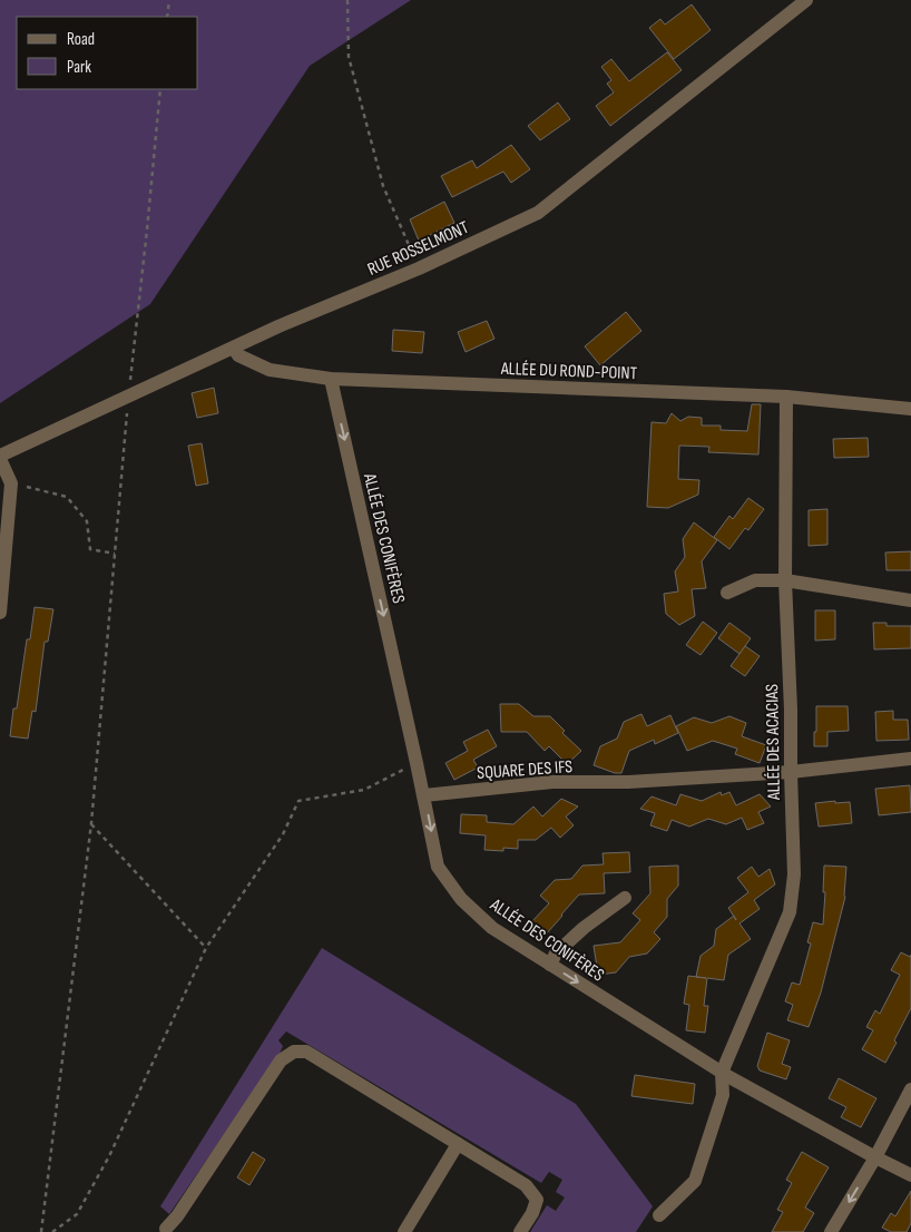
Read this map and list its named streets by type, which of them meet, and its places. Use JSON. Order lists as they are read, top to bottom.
{
  "streets": {
    "street": [
      "RUE ROSSELMONT",
      "ALLÉE DU ROND-POINT",
      "ALLÉE DES CONIFÈRES",
      "ALLÉE DES ACACIAS",
      "SQUARE DES IFS"
    ]
  },
  "crossings": [
    ["RUE ROSSELMONT", "ALLÉE DU ROND-POINT"],
    ["ALLÉE DU ROND-POINT", "ALLÉE DES CONIFÈRES"],
    ["ALLÉE DU ROND-POINT", "ALLÉE DES ACACIAS"],
    ["ALLÉE DES CONIFÈRES", "ALLÉE DES ACACIAS"],
    ["ALLÉE DES CONIFÈRES", "SQUARE DES IFS"],
    ["ALLÉE DES ACACIAS", "SQUARE DES IFS"]
  ],
  "one_way": ["ALLÉE DES CONIFÈRES"],
  "legend": ["Road", "Park"]
}
